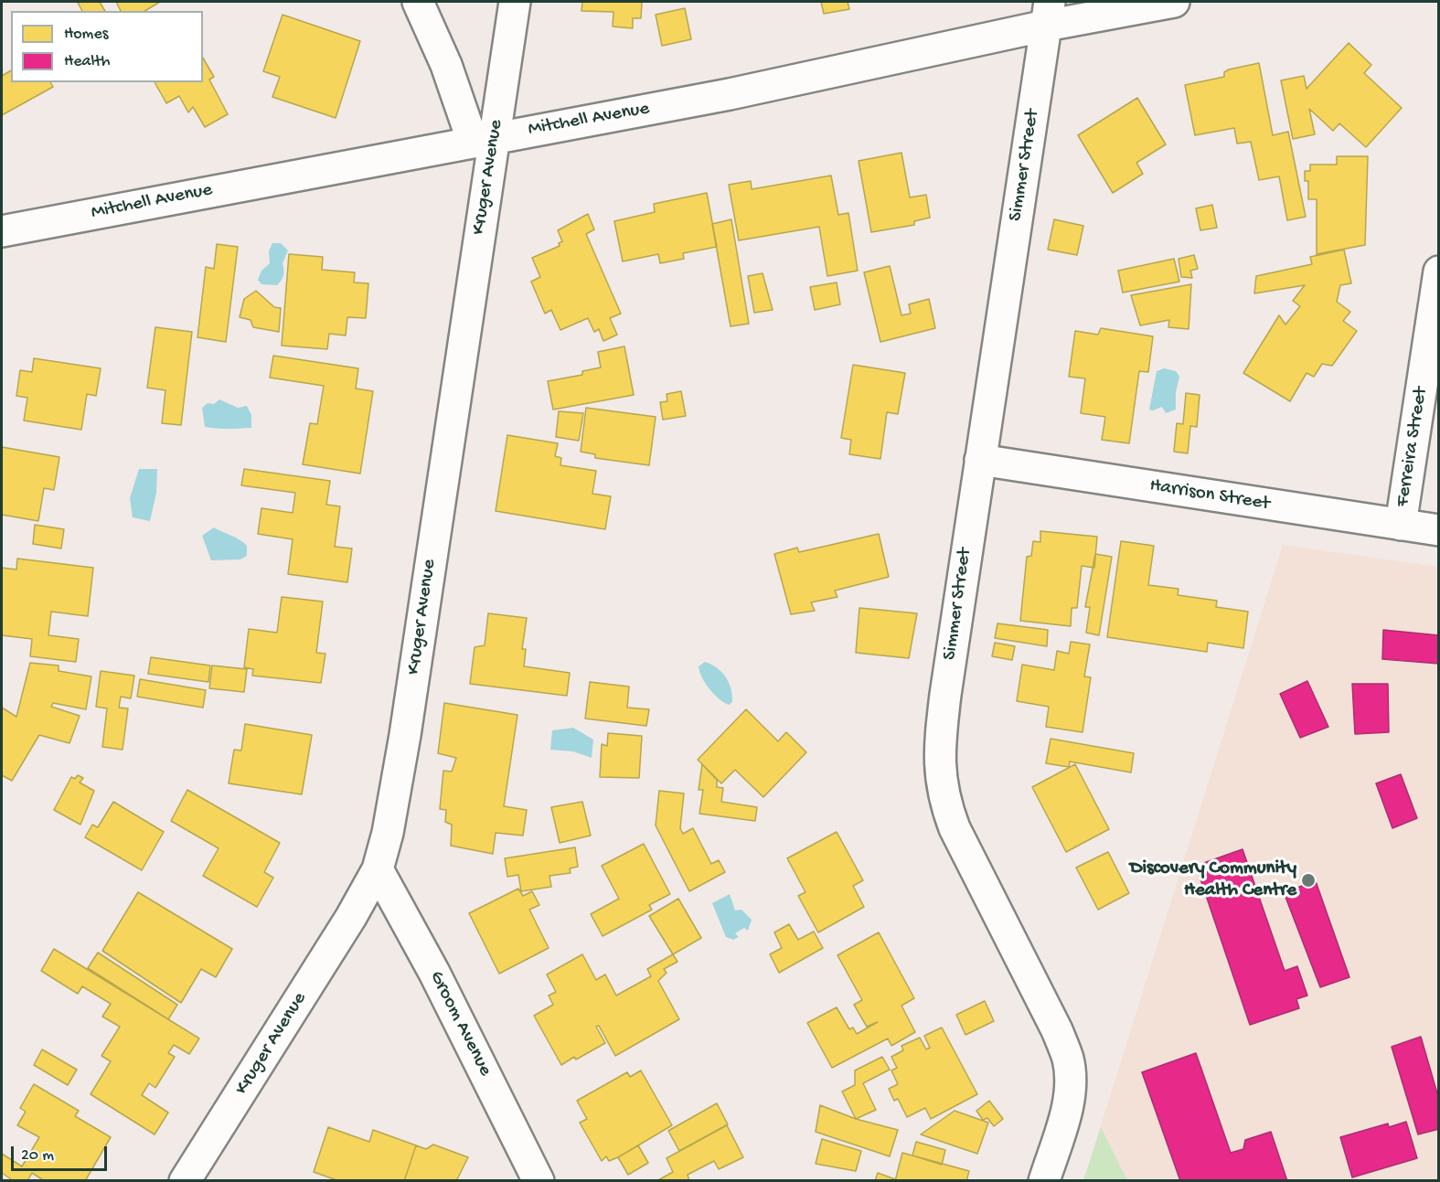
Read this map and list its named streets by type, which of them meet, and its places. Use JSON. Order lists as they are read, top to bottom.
{
  "streets": {
    "street": [
      "Mitchell Avenue",
      "Simmer Street",
      "Kruger Avenue",
      "Ferreira Street",
      "Harrison Street",
      "Groom Avenue"
    ]
  },
  "crossings": [
    ["Mitchell Avenue", "Simmer Street"],
    ["Mitchell Avenue", "Kruger Avenue"],
    ["Simmer Street", "Harrison Street"],
    ["Kruger Avenue", "Groom Avenue"],
    ["Ferreira Street", "Harrison Street"]
  ],
  "places": ["Discovery Community Health Centre"],
  "legend": ["Homes", "Health"],
  "scale_bar": "20 m"
}
